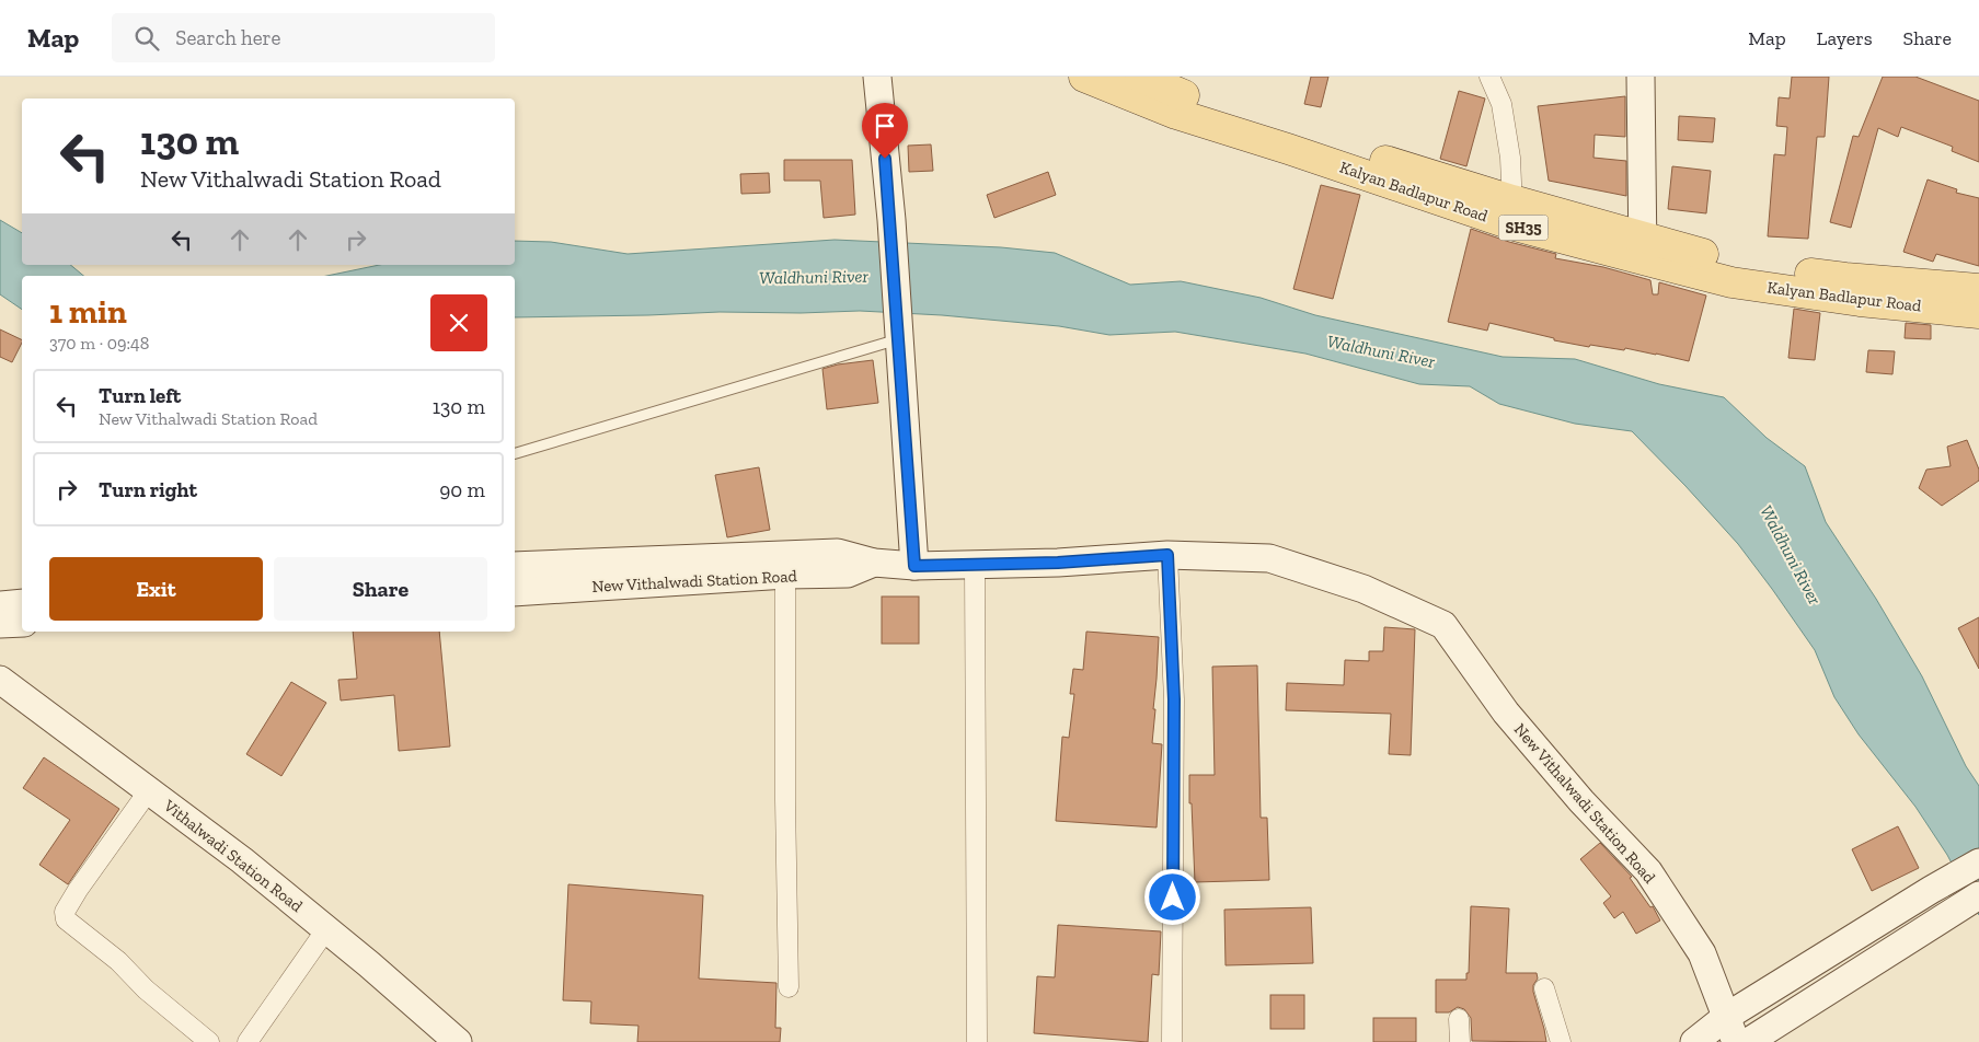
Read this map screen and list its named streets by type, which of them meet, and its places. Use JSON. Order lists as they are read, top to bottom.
{
  "streets": {
    "main road": ["Kalyan Badlapur Road", "SH35"],
    "street": ["New Vithalwadi Station Road", "Vithalwadi Station Road"]
  },
  "water": ["Waldhuni River"],
  "page": {
    "header": "Map",
    "search": "Search here",
    "nav": ["Map", "Layers", "Share"],
    "turn": ["130 m", "New Vithalwadi Station Road"],
    "heading": ["1 min", "370 m · 09:48"],
    "list": [
      {
        "name": "Turn left",
        "note": "New Vithalwadi Station Road",
        "value": "130 m"
      },
      {
        "name": "Turn right",
        "value": "90 m"
      }
    ],
    "buttons": ["Exit", "Share"]
  }
}
